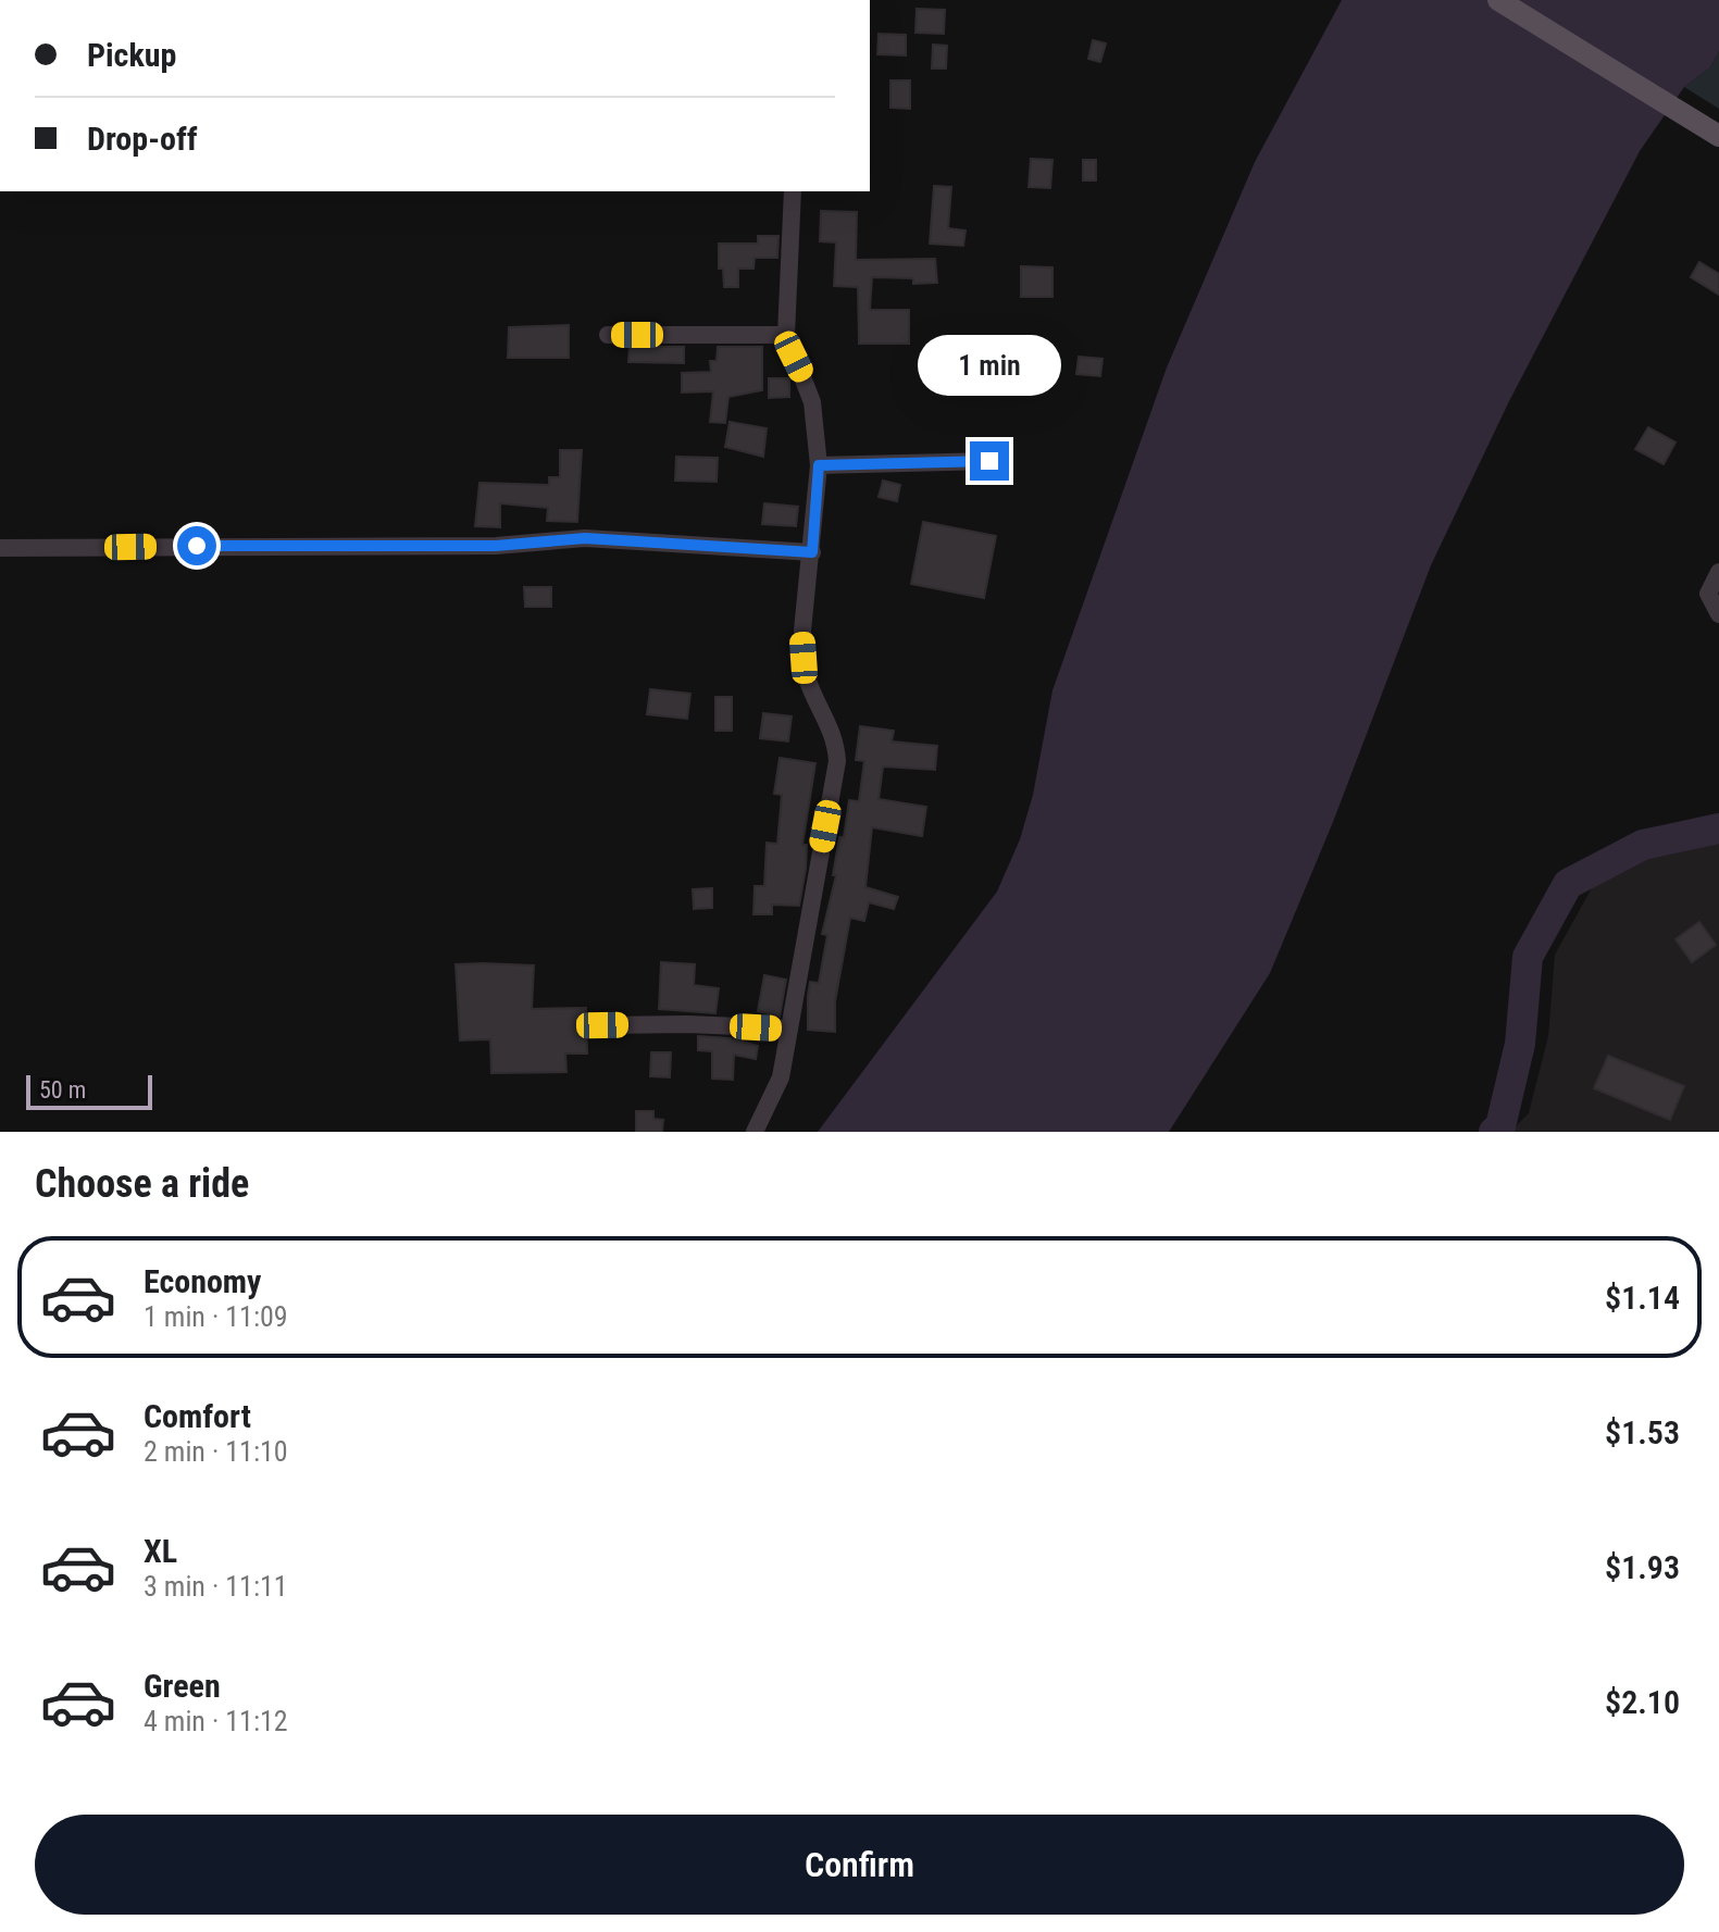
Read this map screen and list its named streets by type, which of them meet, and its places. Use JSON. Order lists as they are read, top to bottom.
{
  "scale_bar": "50 m",
  "page": {
    "banner": ["Pickup", "Drop-off"],
    "bubble": "1 min",
    "scale": "50 m",
    "heading": "Choose a ride",
    "list": [
      {
        "name": "Economy",
        "note": "1 min · 11:09",
        "value": "$1.14"
      },
      {
        "name": "Comfort",
        "note": "2 min · 11:10",
        "value": "$1.53"
      },
      {
        "name": "XL",
        "note": "3 min · 11:11",
        "value": "$1.93"
      },
      {
        "name": "Green",
        "note": "4 min · 11:12",
        "value": "$2.10"
      }
    ],
    "buttons": "Confirm"
  }
}
